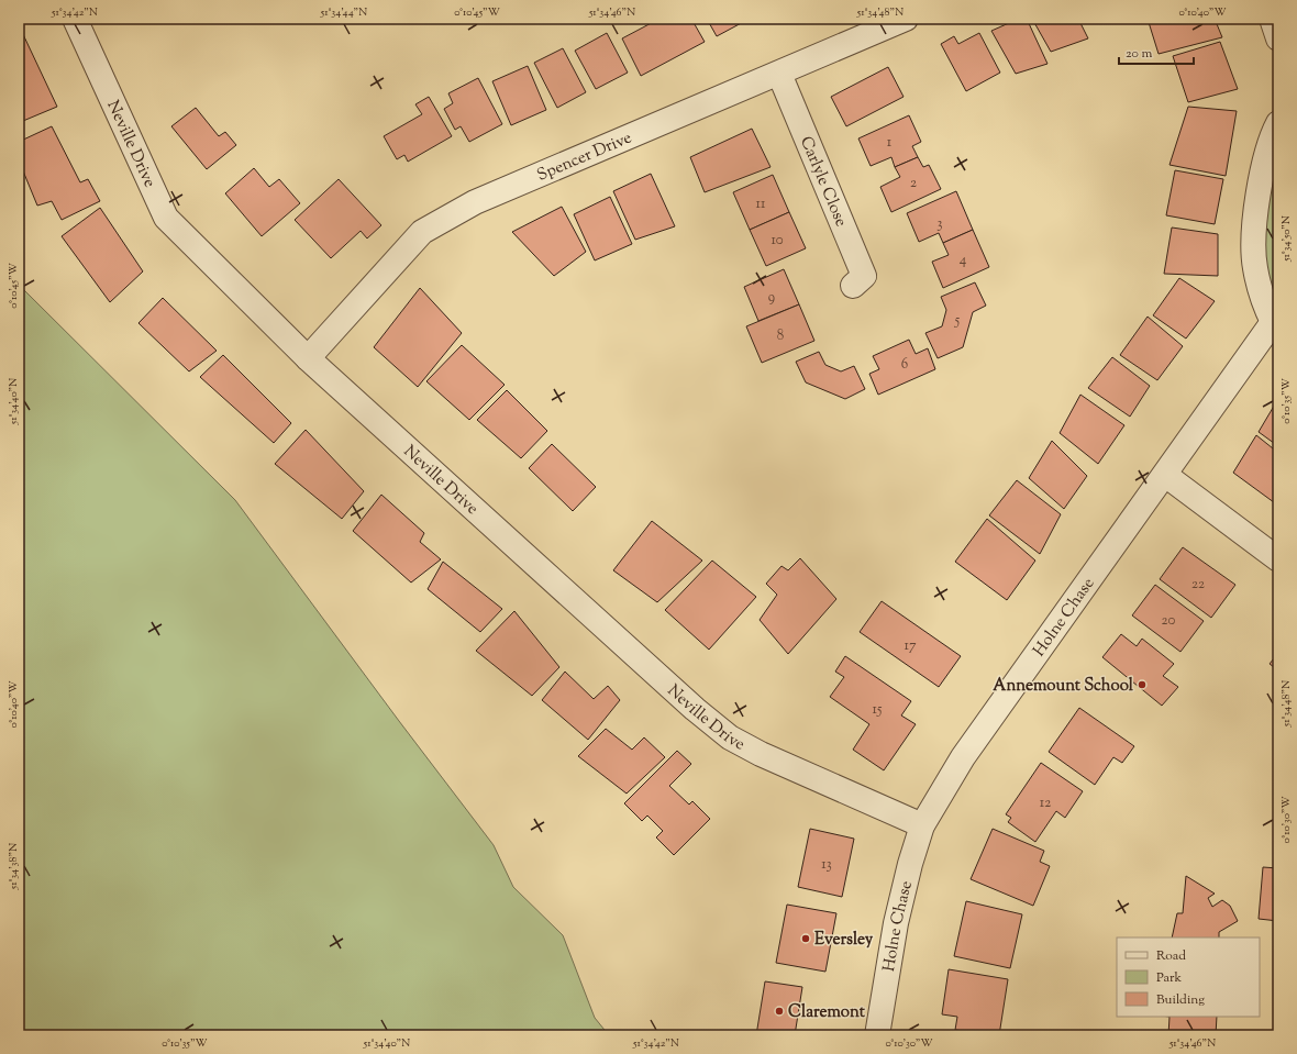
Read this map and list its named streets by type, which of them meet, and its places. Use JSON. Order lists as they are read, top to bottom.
{
  "streets": {
    "street": [
      "Neville Drive",
      "Spencer Drive",
      "Carlyle Close",
      "Holne Chase"
    ]
  },
  "crossings": [
    ["Neville Drive", "Spencer Drive"],
    ["Neville Drive", "Holne Chase"],
    ["Spencer Drive", "Carlyle Close"]
  ],
  "places": ["Annemount School", "Eversley", "Claremont"],
  "house_numbers": [
    "1",
    "2",
    "11",
    "3",
    "10",
    "4",
    "9",
    "5",
    "8",
    "6",
    "22",
    "20",
    "17",
    "15",
    "12",
    "13"
  ],
  "legend": ["Road", "Park", "Building"],
  "scale_bar": "20 m",
  "coordinates": [
    "51°34'42\"N",
    "51°34'44\"N",
    "0°10'45\"W",
    "51°34'46\"N",
    "51°34'48\"N",
    "0°10'40\"W",
    "51°34'50\"N",
    "51°34'40\"N",
    "0°10'35\"W",
    "0°10'30\"W",
    "51°34'38\"N"
  ]
}
